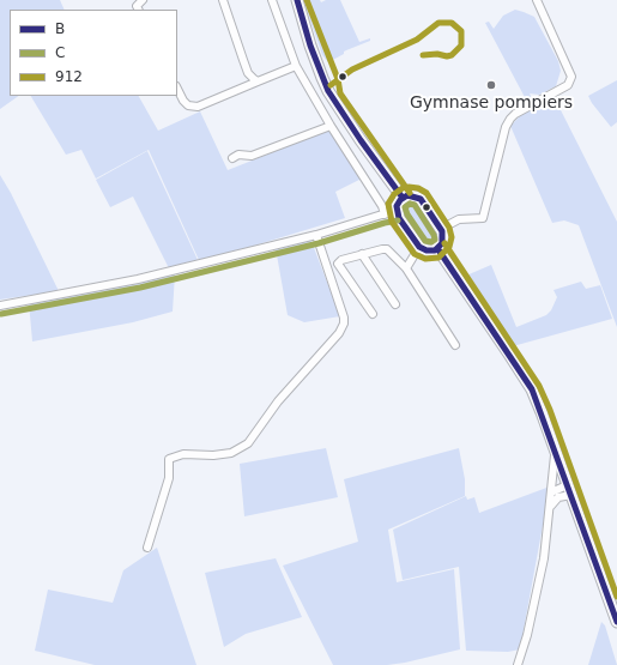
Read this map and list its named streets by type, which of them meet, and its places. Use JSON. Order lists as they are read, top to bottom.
{
  "places": ["Gymnase pompiers"],
  "lines": ["transit line B", "transit line 912", "transit line C"],
  "legend": ["B", "C", "912"]
}
